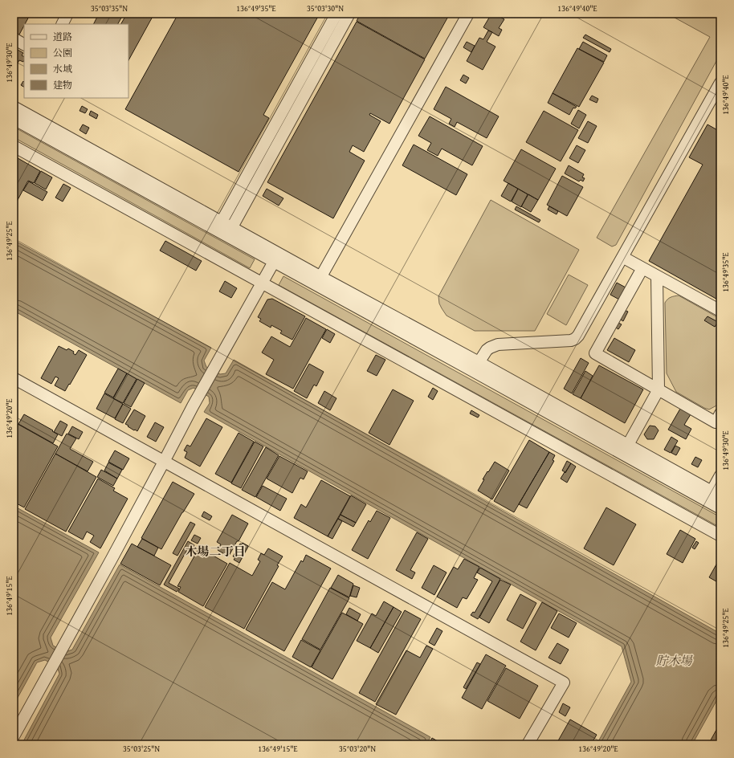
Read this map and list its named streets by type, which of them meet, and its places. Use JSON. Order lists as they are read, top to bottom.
{
  "districts": ["木場二丁目"],
  "water": ["貯木場"],
  "legend": [
    "道路",
    "公園",
    "水域",
    "建物"
  ],
  "coordinates": [
    "35°03'35\"N",
    "136°49'35\"E",
    "35°03'30\"N",
    "136°49'40\"E",
    "136°49'30\"E",
    "136°49'25\"E",
    "136°49'20\"E",
    "136°49'15\"E",
    "35°03'25\"N",
    "35°03'20\"N"
  ]
}
